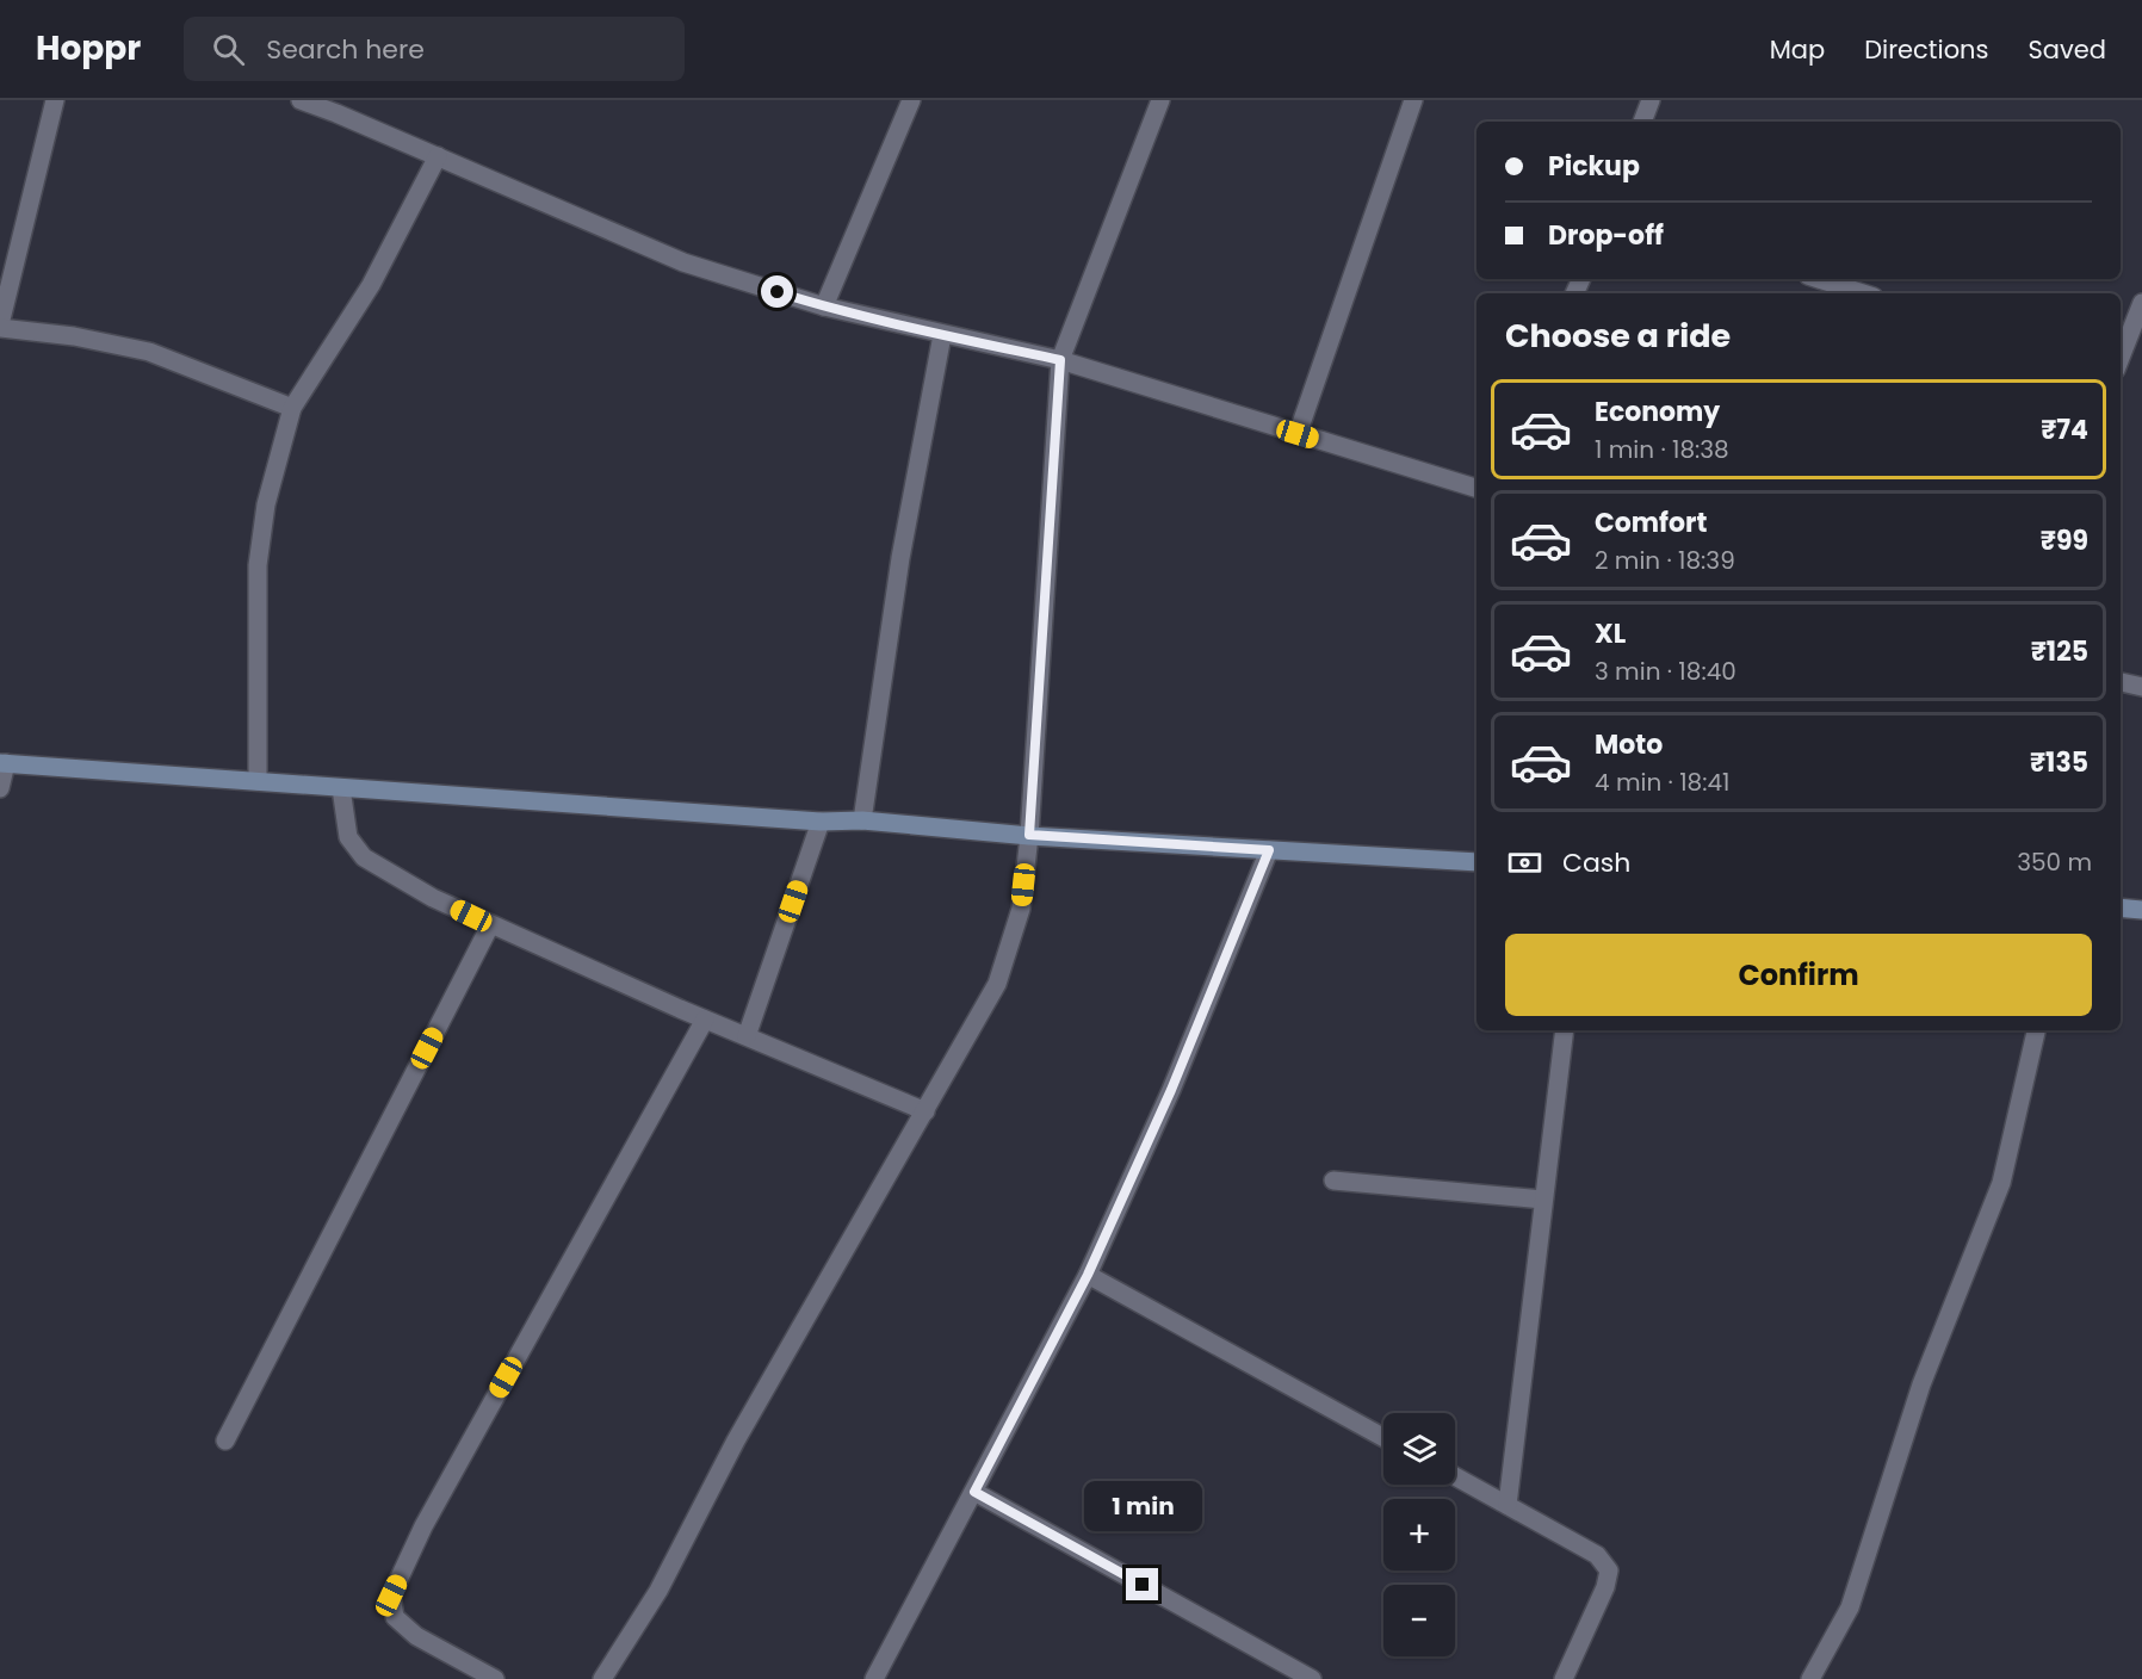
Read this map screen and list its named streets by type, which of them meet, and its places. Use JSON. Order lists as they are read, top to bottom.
{
  "page": {
    "header": "Hoppr",
    "search": "Search here",
    "nav": ["Map", "Directions", "Saved"],
    "banner": ["Pickup", "Drop-off"],
    "heading": "Choose a ride",
    "list": [
      {
        "name": "Economy",
        "note": "1 min · 18:38",
        "value": "₹74"
      },
      {
        "name": "Comfort",
        "note": "2 min · 18:39",
        "value": "₹99"
      },
      {
        "name": "XL",
        "note": "3 min · 18:40",
        "value": "₹125"
      },
      {
        "name": "Moto",
        "note": "4 min · 18:41",
        "value": "₹135"
      }
    ],
    "pay": ["Cash", "350 m"],
    "buttons": "Confirm",
    "map_buttons": ["+", "−"],
    "bubble": "1 min"
  }
}
